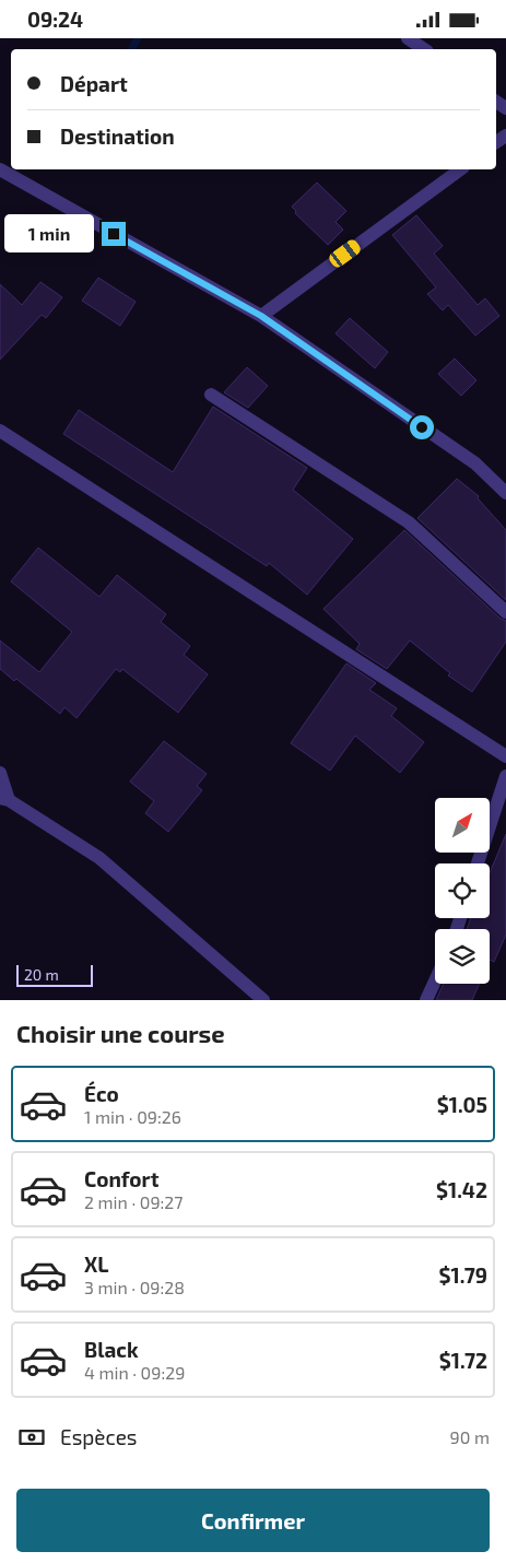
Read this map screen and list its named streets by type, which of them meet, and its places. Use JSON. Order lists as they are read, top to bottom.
{
  "scale_bar": "20 m",
  "north": "top right",
  "page": {
    "status": "09:24",
    "banner": ["Départ", "Destination"],
    "bubble": "1 min",
    "scale": "20 m",
    "heading": "Choisir une course",
    "list": [
      {
        "name": "Éco",
        "note": "1 min · 09:26",
        "value": "$1.05"
      },
      {
        "name": "Confort",
        "note": "2 min · 09:27",
        "value": "$1.42"
      },
      {
        "name": "XL",
        "note": "3 min · 09:28",
        "value": "$1.79"
      },
      {
        "name": "Black",
        "note": "4 min · 09:29",
        "value": "$1.72"
      }
    ],
    "pay": ["Espèces", "90 m"],
    "buttons": "Confirmer"
  }
}
